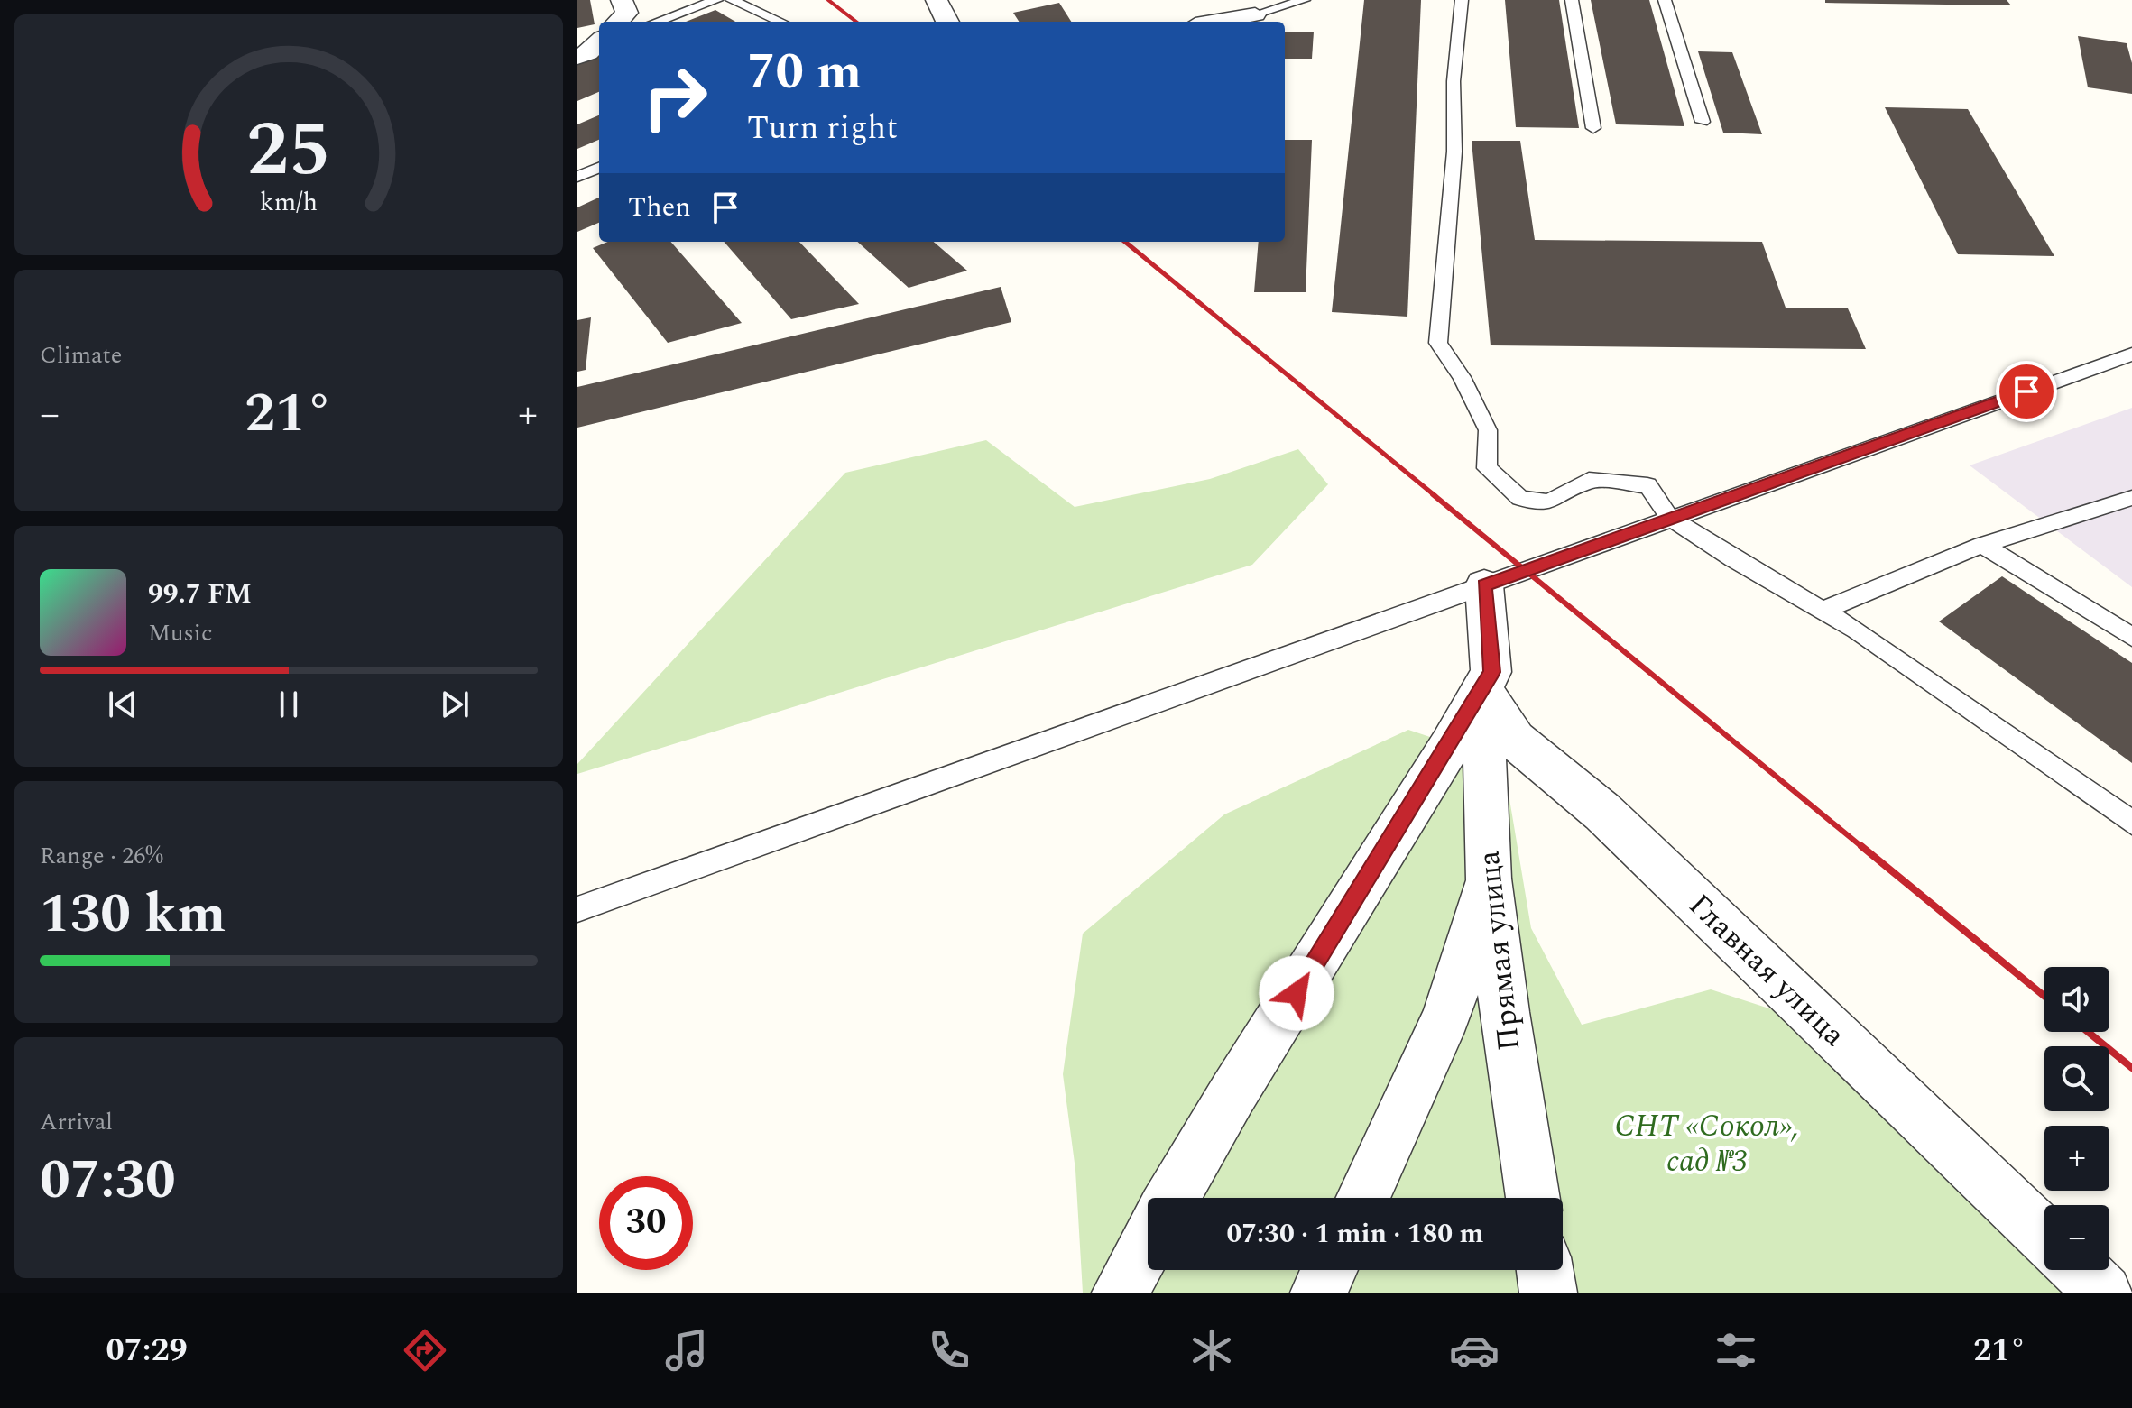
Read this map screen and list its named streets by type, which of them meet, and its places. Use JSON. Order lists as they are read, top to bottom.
{
  "streets": {
    "street": ["Прямая улица", "Главная улица"]
  },
  "crossings": [
    ["Прямая улица", "Главная улица"]
  ],
  "parks": ["СНТ «Сокол», сад №3"],
  "page": {
    "turn": ["70 m", "Turn right"],
    "then": "Then",
    "tile": [
      "Climate",
      ["Range · 26%", "130 km"],
      ["Arrival", "07:30"]
    ],
    "heat": ["−", "21°", "+"],
    "song": ["99.7 FM", "Music"],
    "map_buttons": ["+", "−"],
    "limit": "30",
    "trip": "07:30 · 1 min · 180 m",
    "tabs": ["07:29", "21°"],
    "gauge": ["25", "km/h"]
  }
}
